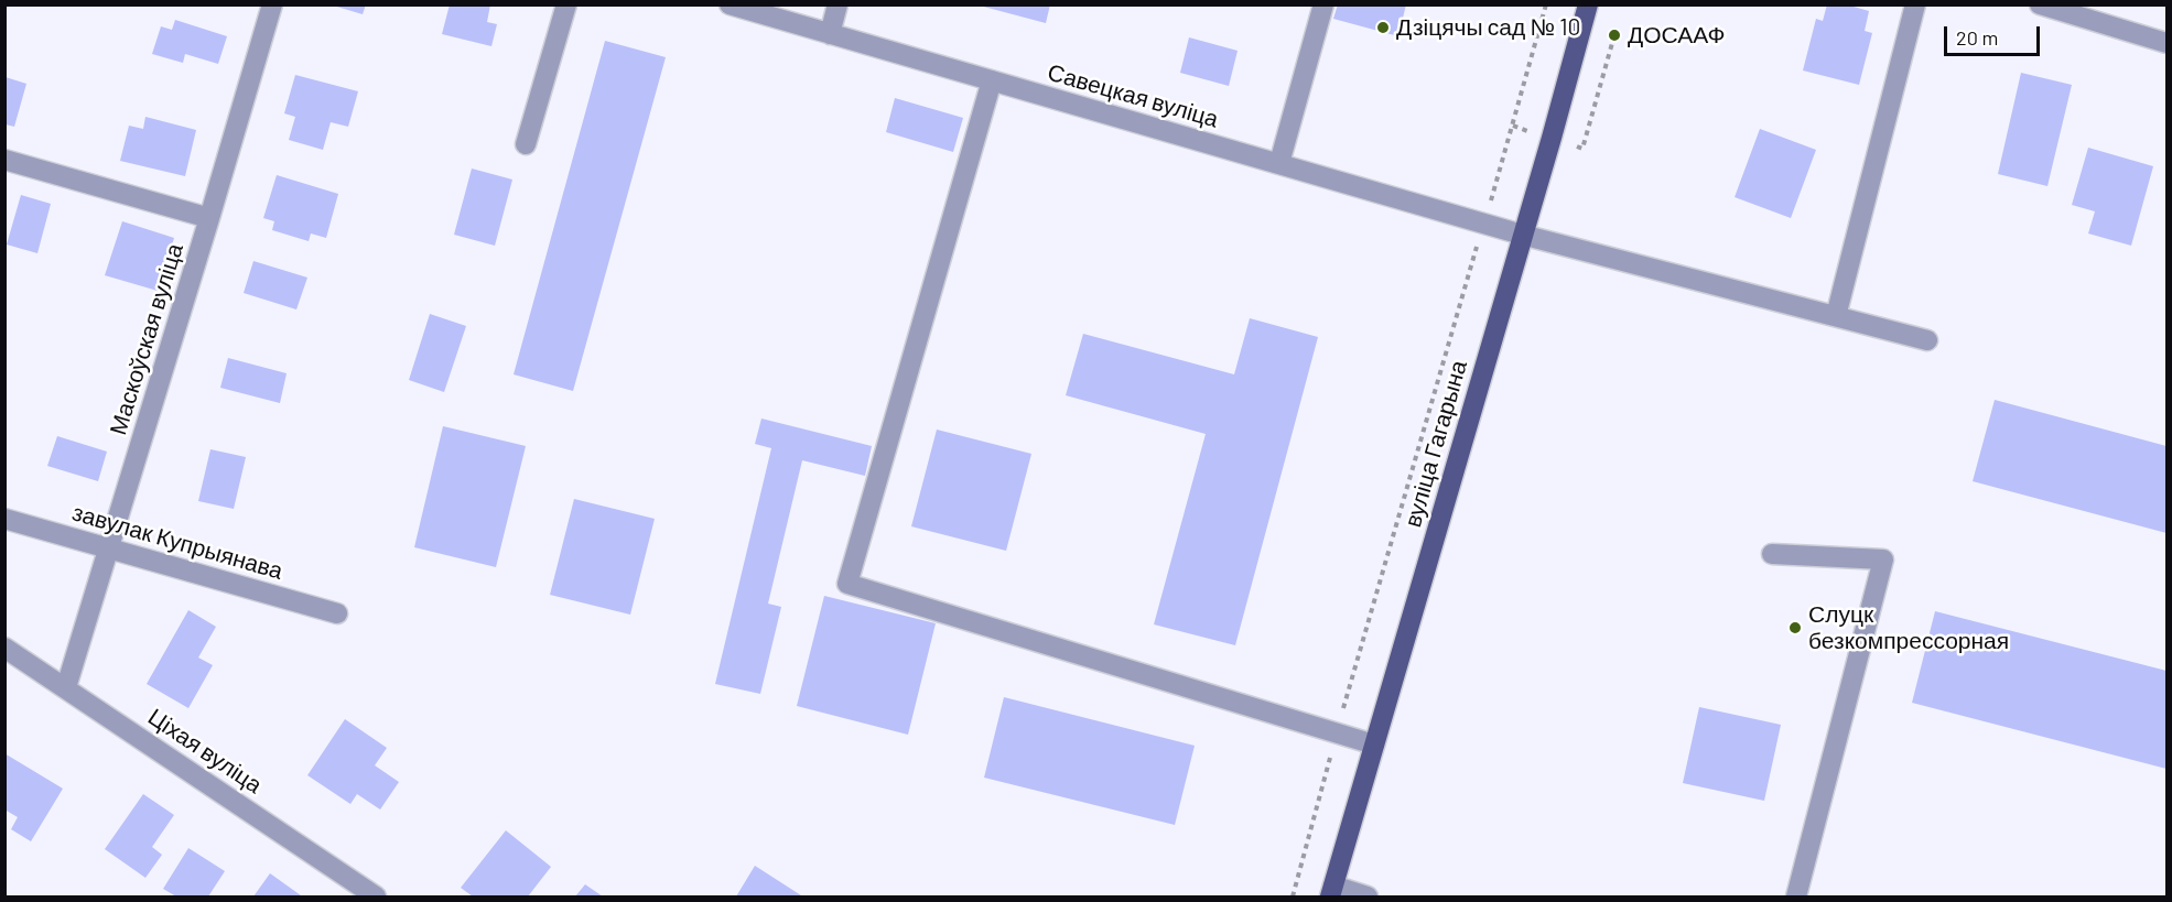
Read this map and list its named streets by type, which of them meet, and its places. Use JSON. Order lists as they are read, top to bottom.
{
  "streets": {
    "main road": ["вуліца Гагарына"],
    "street": [
      "Савецкая вуліца",
      "Маскоўская вуліца",
      "завулак Купрыянава",
      "Ціхая вуліца"
    ]
  },
  "crossings": [
    ["Савецкая вуліца", "вуліца Гагарына"],
    ["Маскоўская вуліца", "завулак Купрыянава"],
    ["Маскоўская вуліца", "Ціхая вуліца"]
  ],
  "places": ["Дзіцячы сад № 10", "ДОСААФ", "Слуцк безкомпрессорная"],
  "scale_bar": "20 m"
}
